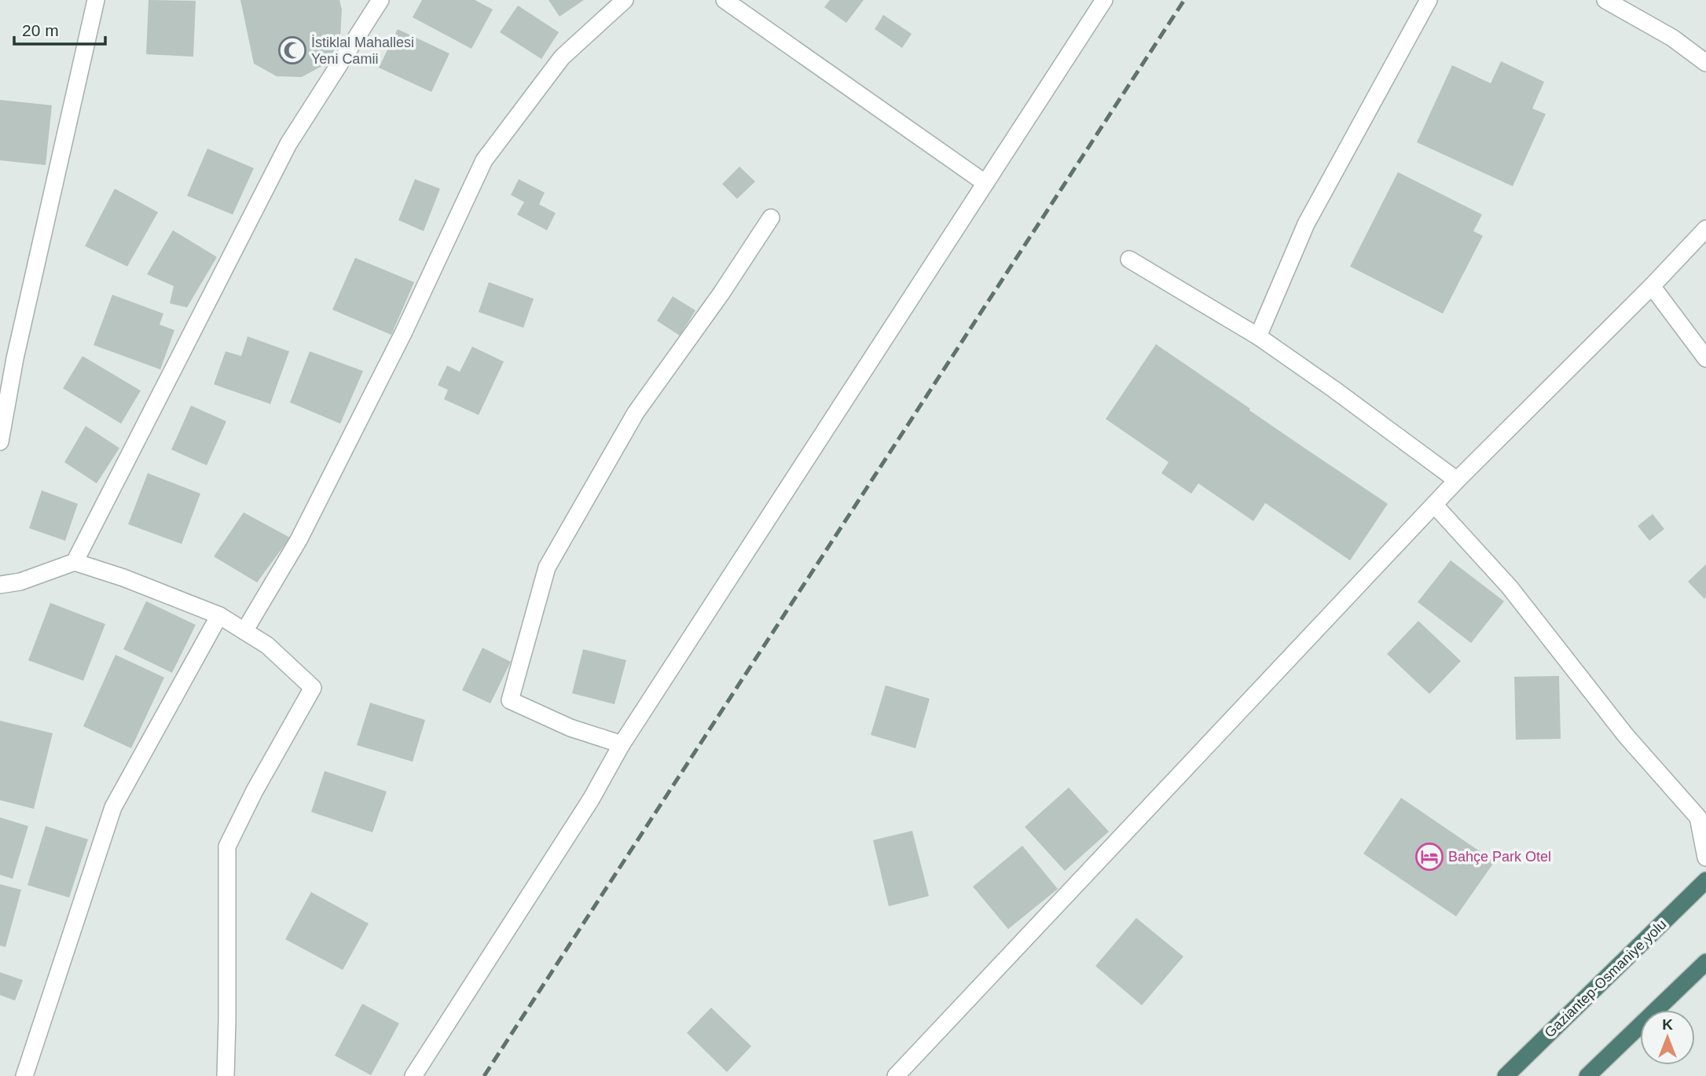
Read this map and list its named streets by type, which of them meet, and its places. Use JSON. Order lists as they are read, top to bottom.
{
  "streets": {
    "highway": ["Gaziantep-Osmaniye yolu"]
  },
  "places": {
    "mosque": ["İstiklal Mahallesi Yeni Camii"],
    "hotel": ["Bahçe Park Otel"]
  },
  "scale_bar": "20 m",
  "north": "top"
}
